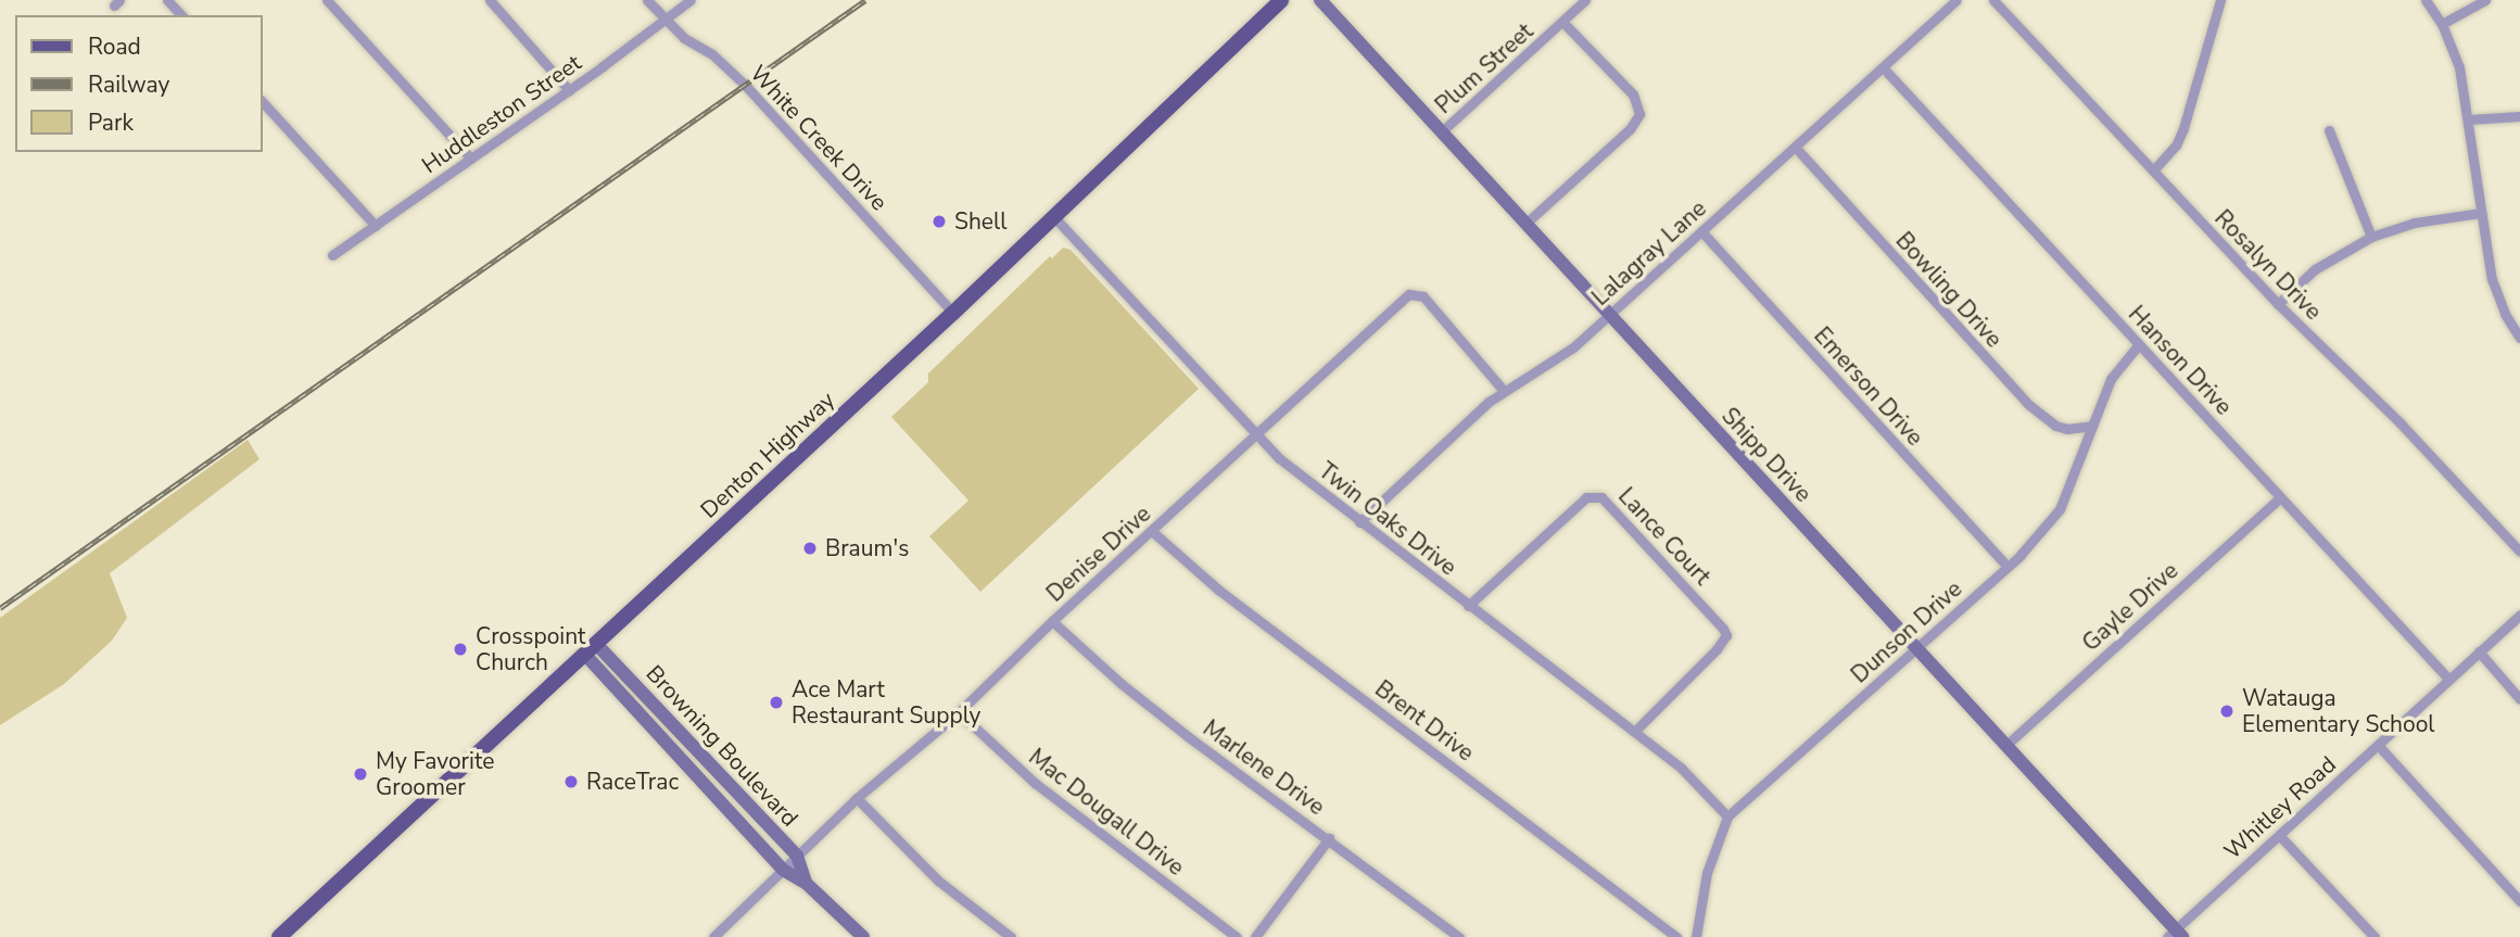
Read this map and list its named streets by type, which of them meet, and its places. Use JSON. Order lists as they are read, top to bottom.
{
  "streets": {
    "main road": ["Denton Highway"],
    "street": [
      "Plum Street",
      "Huddleston Street",
      "White Creek Drive",
      "Lalagray Lane",
      "Rosalyn Drive",
      "Bowling Drive",
      "Hanson Drive",
      "Emerson Drive",
      "Shipp Drive",
      "Twin Oaks Drive",
      "Lance Court",
      "Denise Drive",
      "Gayle Drive",
      "Dunson Drive",
      "Brent Drive",
      "Browning Boulevard",
      "Marlene Drive",
      "Whitley Road",
      "Mac Dougall Drive"
    ]
  },
  "crossings": [
    ["Plum Street", "Shipp Drive"],
    ["Huddleston Street", "White Creek Drive"],
    ["White Creek Drive", "Denton Highway"],
    ["Lalagray Lane", "Bowling Drive"],
    ["Lalagray Lane", "Hanson Drive"],
    ["Lalagray Lane", "Emerson Drive"],
    ["Lalagray Lane", "Shipp Drive"],
    ["Lalagray Lane", "Twin Oaks Drive"],
    ["Lalagray Lane", "Denise Drive"],
    ["Bowling Drive", "Dunson Drive"],
    ["Hanson Drive", "Gayle Drive"],
    ["Hanson Drive", "Dunson Drive"],
    ["Hanson Drive", "Whitley Road"],
    ["Emerson Drive", "Dunson Drive"],
    ["Denton Highway", "Twin Oaks Drive"],
    ["Denton Highway", "Browning Boulevard"],
    ["Shipp Drive", "Gayle Drive"],
    ["Shipp Drive", "Dunson Drive"],
    ["Shipp Drive", "Whitley Road"],
    ["Twin Oaks Drive", "Lance Court"],
    ["Twin Oaks Drive", "Denise Drive"],
    ["Twin Oaks Drive", "Dunson Drive"],
    ["Denise Drive", "Brent Drive"],
    ["Denise Drive", "Browning Boulevard"],
    ["Denise Drive", "Marlene Drive"],
    ["Denise Drive", "Mac Dougall Drive"]
  ],
  "places": [
    "Shell",
    "Braum's",
    "Crosspoint Church",
    "Ace Mart Restaurant Supply",
    "Watauga Elementary School",
    "My Favorite Groomer",
    "RaceTrac"
  ],
  "legend": ["Road", "Railway", "Park"]
}
